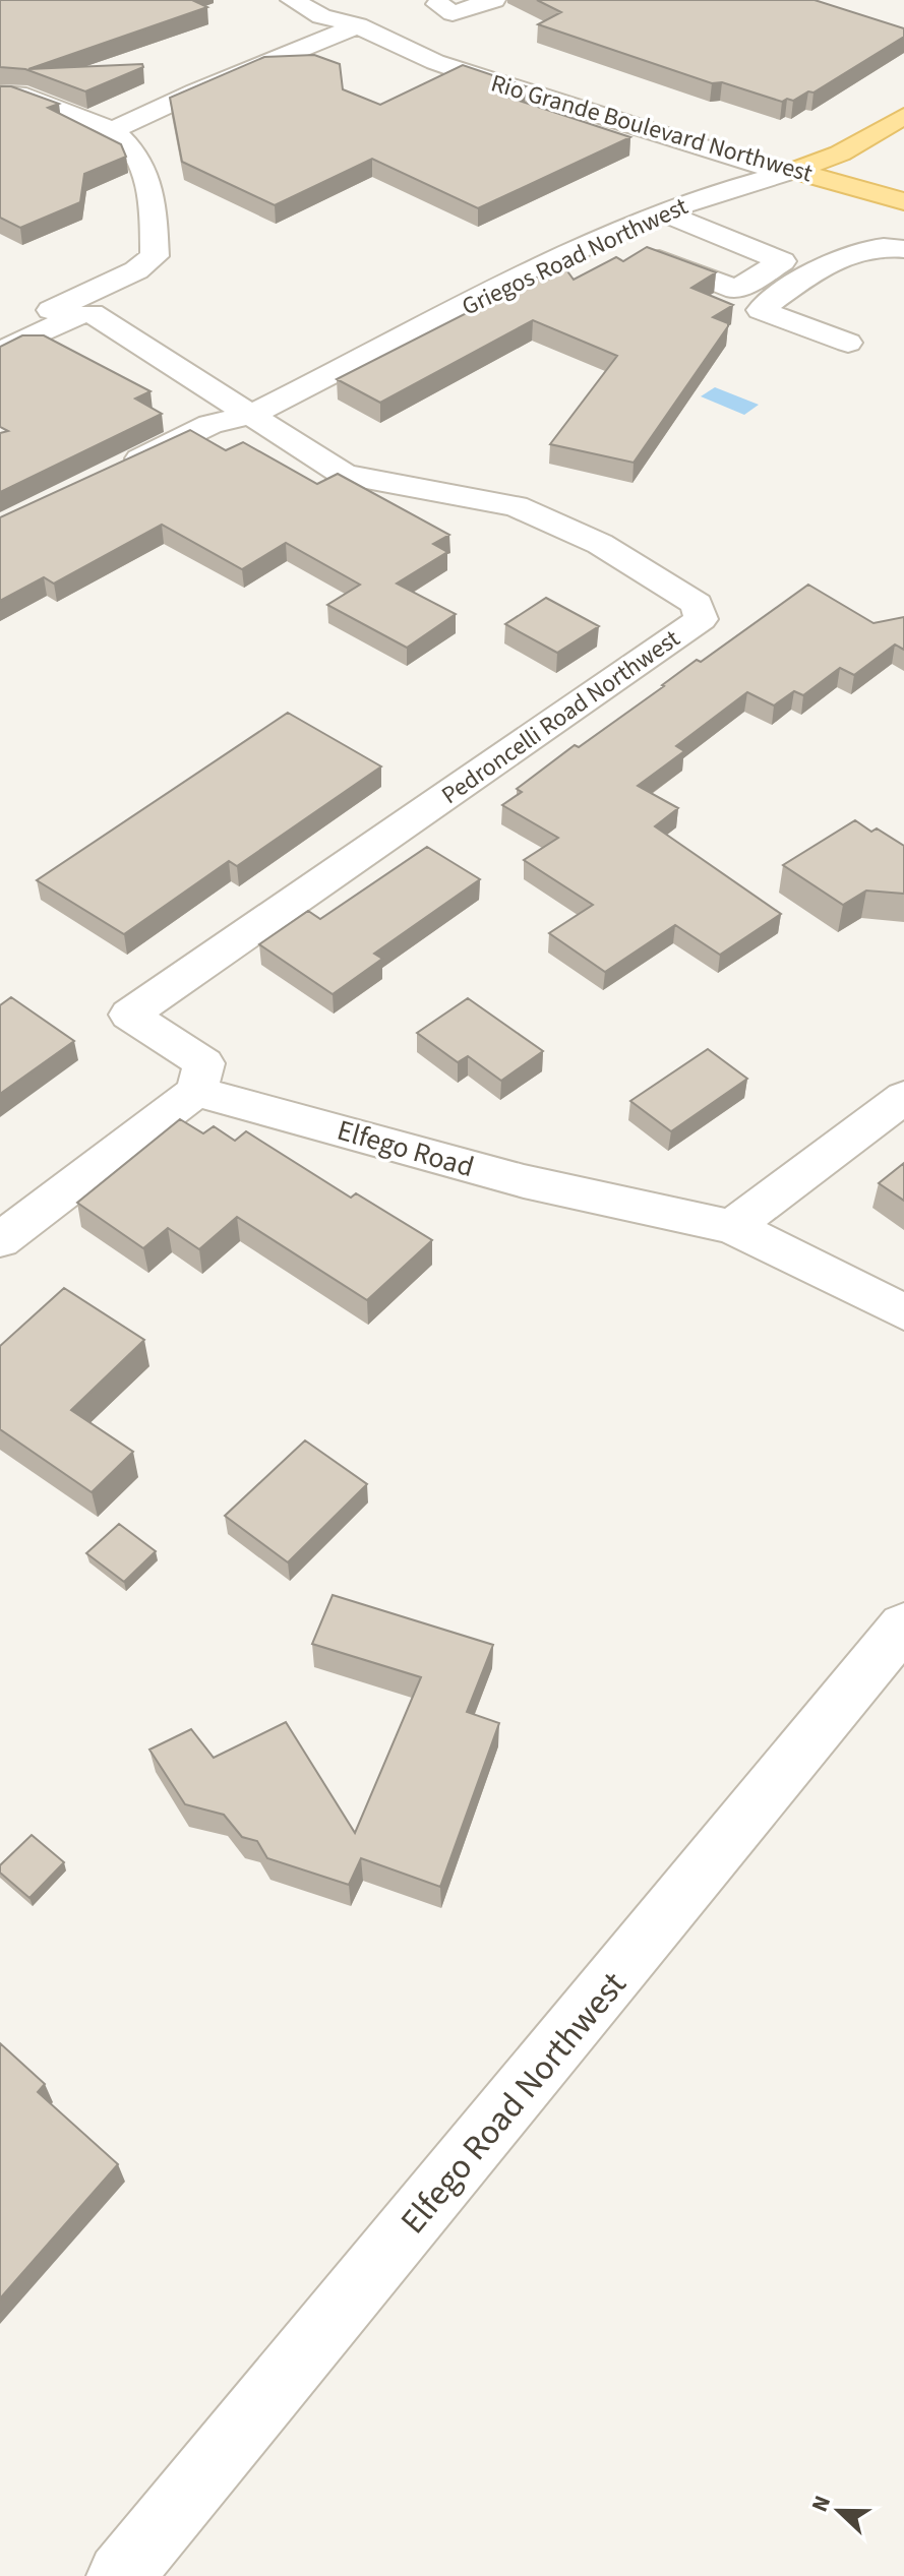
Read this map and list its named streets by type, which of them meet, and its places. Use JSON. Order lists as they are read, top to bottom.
{
  "streets": {
    "main road": ["Rio Grande Boulevard Northwest", "Griegos Road Northwest"],
    "street": ["Pedroncelli Road Northwest", "Elfego Road", "Elfego Road Northwest"]
  },
  "crossings": [
    ["Rio Grande Boulevard Northwest", "Griegos Road Northwest"],
    ["Griegos Road Northwest", "Pedroncelli Road Northwest"],
    ["Pedroncelli Road Northwest", "Elfego Road"]
  ],
  "north": "left"
}
